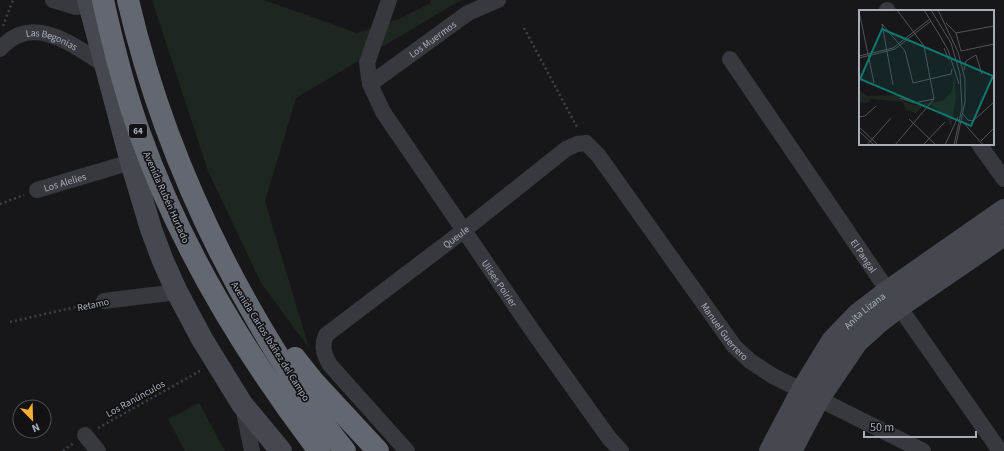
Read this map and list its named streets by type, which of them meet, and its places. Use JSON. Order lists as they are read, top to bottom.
{
  "streets": {
    "highway": ["64", "Avenida Rubén Hurtado", "Avenida Carlos Ibáñez del Campo"],
    "street": [
      "Los Muermos",
      "Las Begonias",
      "Los Alelies",
      "Queule",
      "El Pangal",
      "Ulises Poirier",
      "Retamo",
      "Anita Lizana",
      "Manuel Guerrero"
    ],
    "path": ["Los Ranúnculos"]
  },
  "crossings": [
    ["Los Muermos", "Ulises Poirier"],
    ["Queule", "Ulises Poirier"],
    ["Queule", "Manuel Guerrero"],
    ["El Pangal", "Anita Lizana"],
    ["Anita Lizana", "Manuel Guerrero"]
  ],
  "scale_bar": "50 m",
  "north": "bottom right"
}
